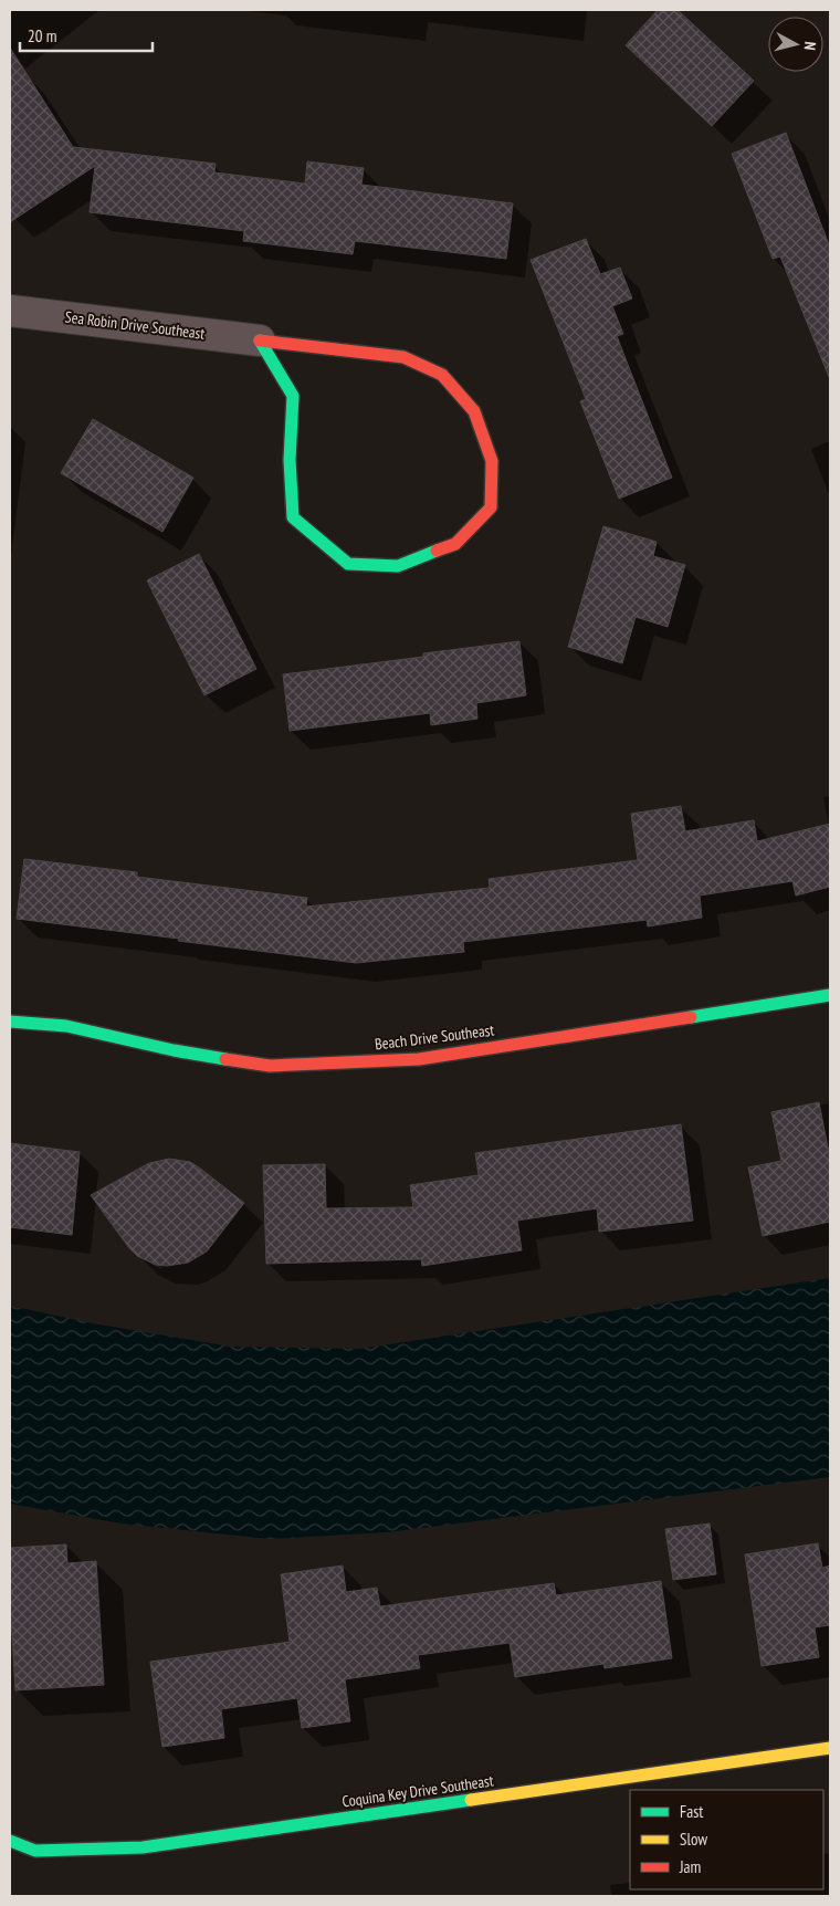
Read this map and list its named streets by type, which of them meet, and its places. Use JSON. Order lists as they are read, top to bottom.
{
  "streets": {
    "street": ["Sea Robin Drive Southeast", "Beach Drive Southeast", "Coquina Key Drive Southeast"]
  },
  "legend": ["Fast", "Slow", "Jam"],
  "scale_bar": "20 m",
  "north": "right"
}
